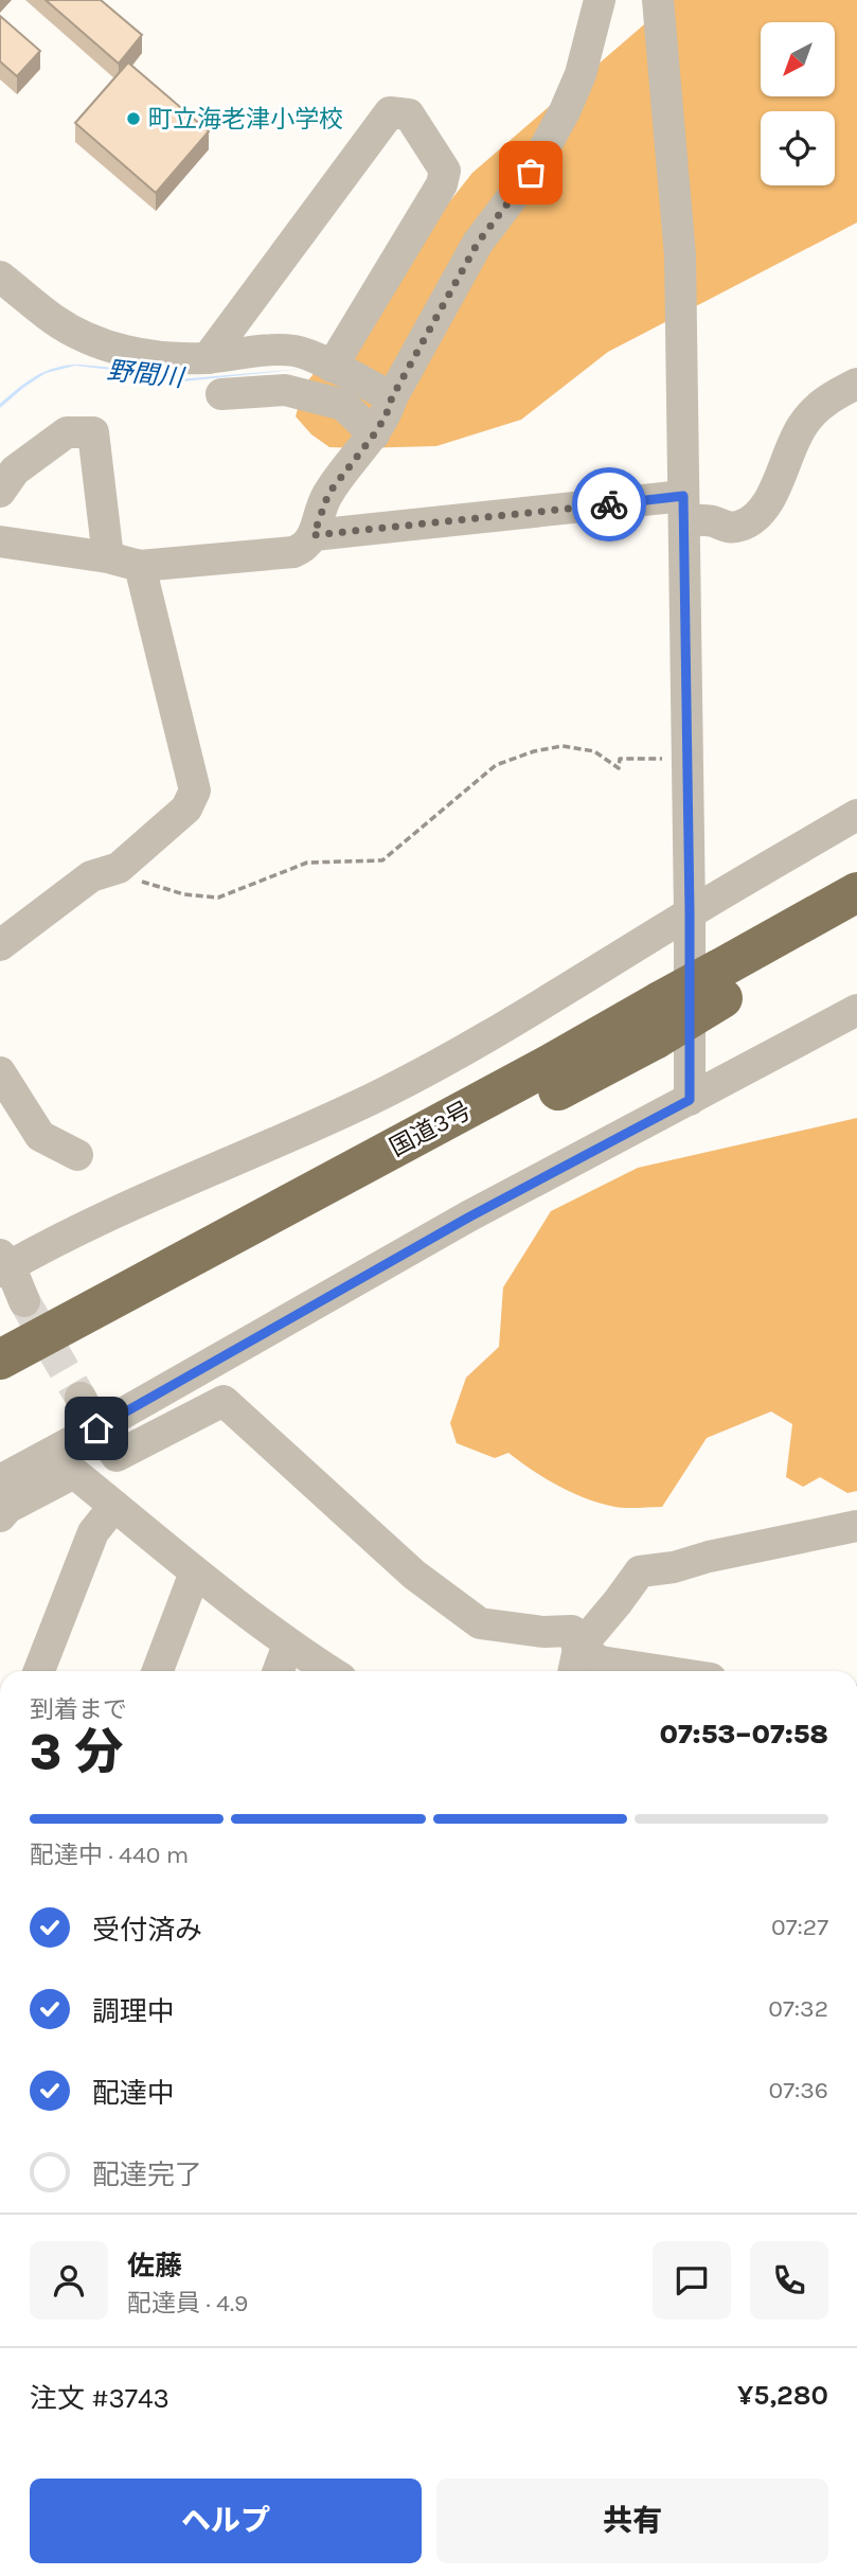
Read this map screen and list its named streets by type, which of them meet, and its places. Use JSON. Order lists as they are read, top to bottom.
{
  "streets": {
    "highway": ["国道3号"]
  },
  "water": ["野間川"],
  "places": ["町立海老津小学校"],
  "north": "bottom left",
  "page": {
    "heading": ["3 分", "到着まで", "07:53–07:58"],
    "panel": [
      "佐藤",
      "配達員 · 4.9",
      "注文 #3743",
      "¥5,280"
    ],
    "bar": "配達中 · 440 m",
    "list": [
      ["受付済み", "07:27"],
      ["調理中", "07:32"],
      ["配達中", "07:36"],
      "配達完了"
    ],
    "buttons": ["ヘルプ", "共有"]
  }
}
